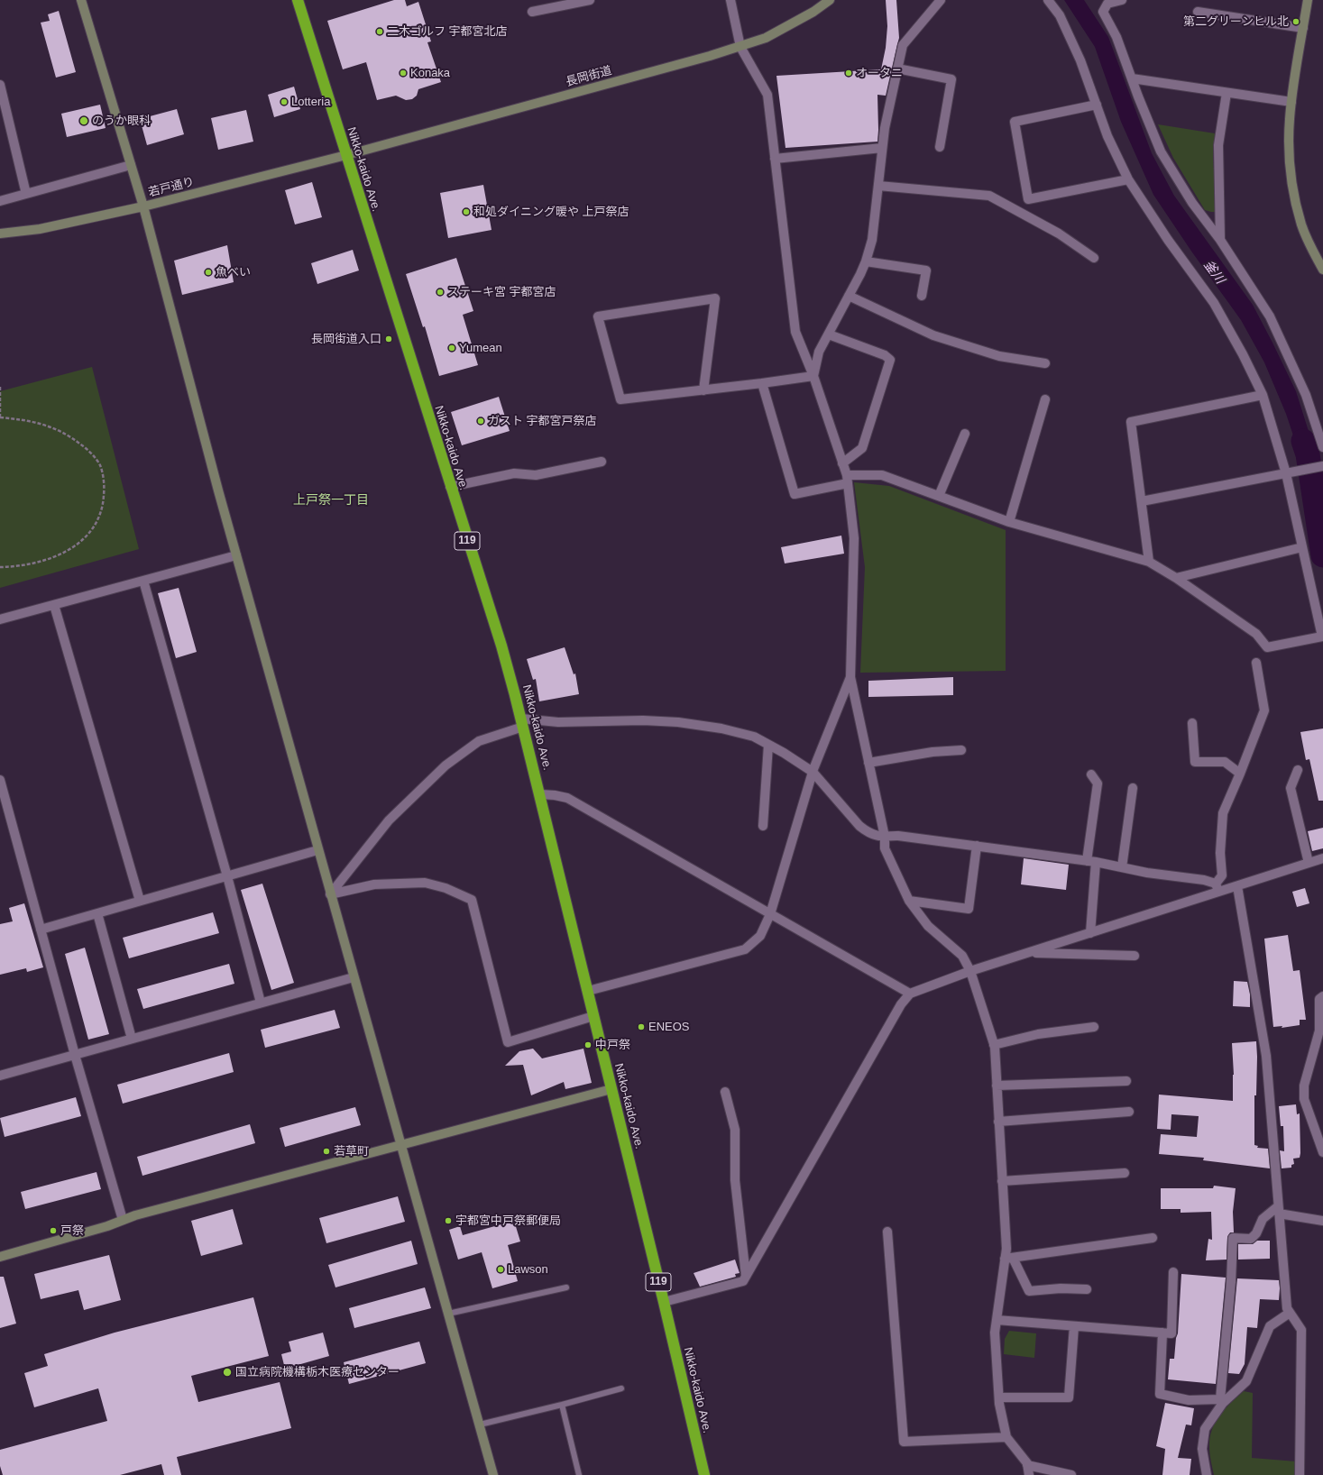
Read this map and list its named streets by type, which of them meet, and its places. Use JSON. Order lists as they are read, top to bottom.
{
  "streets": {
    "highway": ["Nikko-kaido Ave.", "119"],
    "street": ["長岡街道", "若戸通り"]
  },
  "crossings": [
    ["長岡街道", "Nikko-kaido Ave."],
    ["長岡街道", "若戸通り"],
    ["Nikko-kaido Ave.", "若戸通り"]
  ],
  "districts": ["上戸祭一丁目"],
  "water": ["釜川"],
  "places": [
    "第二グリーンヒル北",
    "二木ゴルフ 宇都宮北店",
    "Konaka",
    "オータニ",
    "Lotteria",
    "のうか眼科",
    "和処ダイニング暖や 上戸祭店",
    "魚べい",
    "ステーキ宮 宇都宮店",
    "長岡街道入口",
    "Yumean",
    "ガスト 宇都宮戸祭店",
    "ENEOS",
    "中戸祭",
    "若草町",
    "宇都宮中戸祭郵便局",
    "戸祭",
    "Lawson",
    "国立病院機構栃木医療センター"
  ]
}
